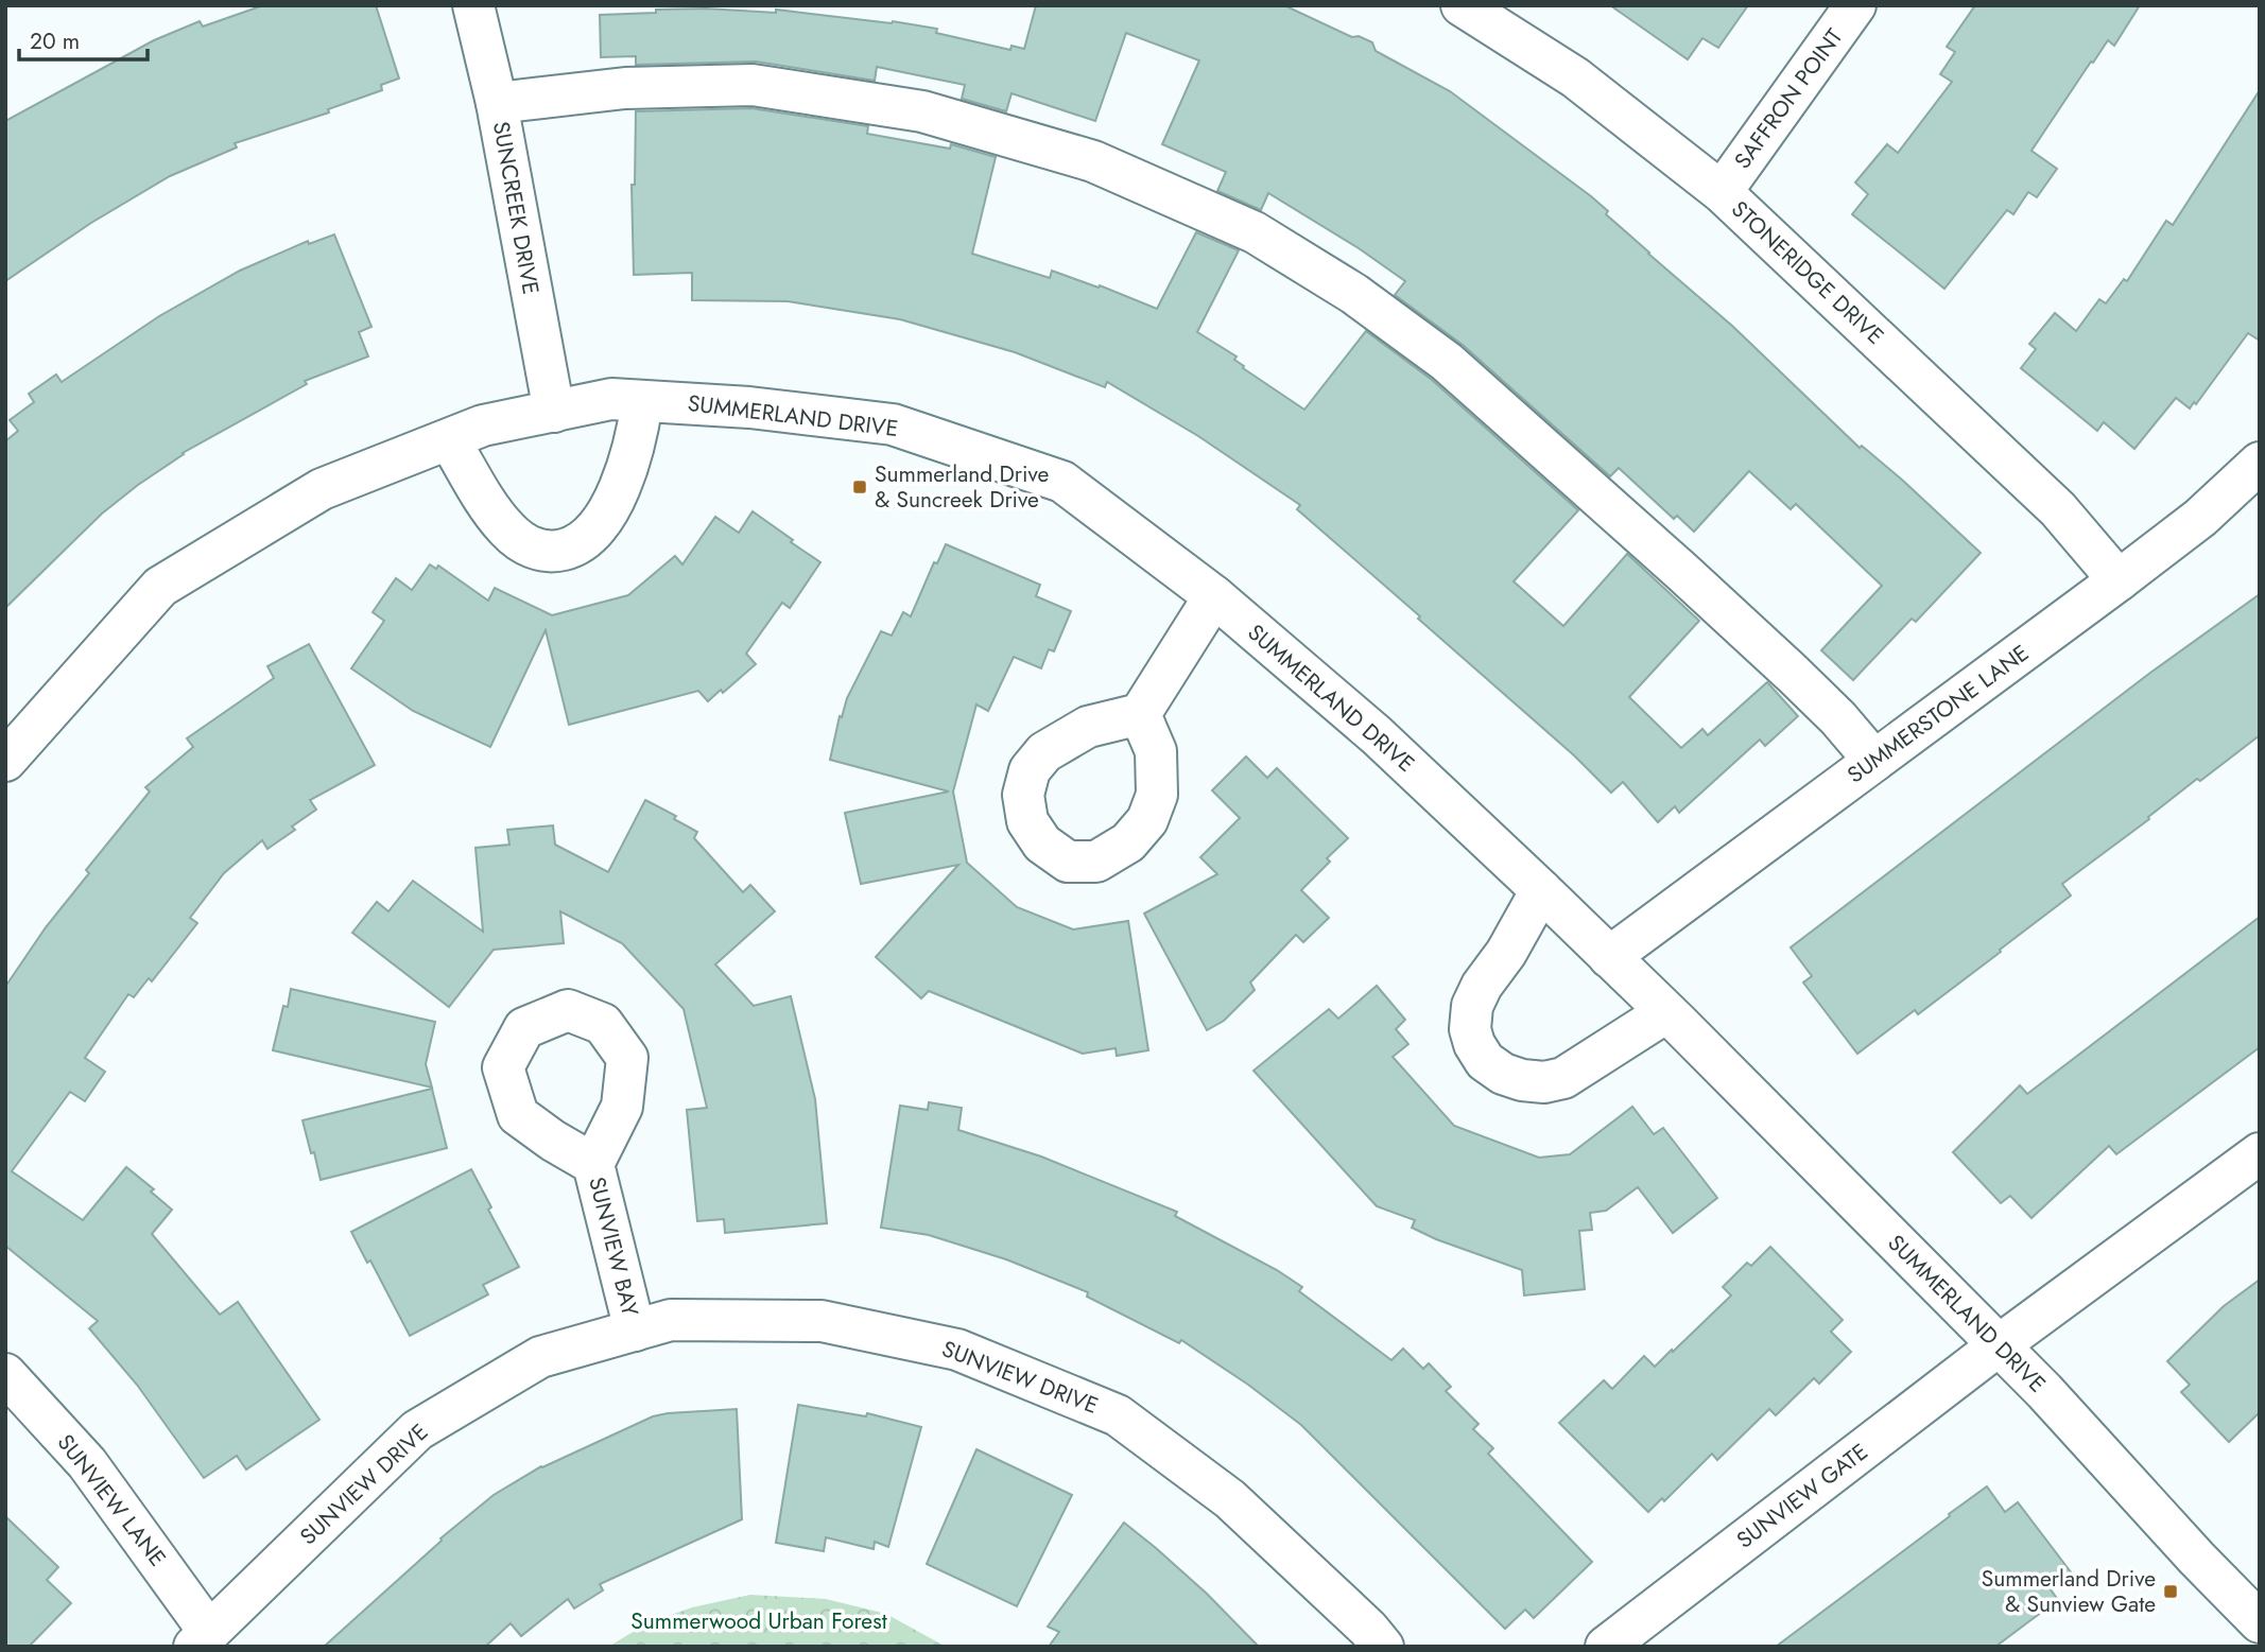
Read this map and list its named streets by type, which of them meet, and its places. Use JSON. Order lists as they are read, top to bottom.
{
  "streets": {
    "street": [
      "SAFFRON POINT",
      "SUNCREEK DRIVE",
      "STONERIDGE DRIVE",
      "SUMMERLAND DRIVE",
      "SUMMERSTONE LANE",
      "SUNVIEW BAY",
      "SUNVIEW DRIVE",
      "SUNVIEW GATE",
      "SUNVIEW LANE"
    ]
  },
  "crossings": [
    ["SAFFRON POINT", "STONERIDGE DRIVE"],
    ["SUNCREEK DRIVE", "SUMMERLAND DRIVE"],
    ["STONERIDGE DRIVE", "SUMMERSTONE LANE"],
    ["SUMMERLAND DRIVE", "SUMMERSTONE LANE"],
    ["SUMMERLAND DRIVE", "SUNVIEW GATE"],
    ["SUNVIEW BAY", "SUNVIEW DRIVE"],
    ["SUNVIEW DRIVE", "SUNVIEW LANE"]
  ],
  "parks": ["Summerwood Urban Forest"],
  "places": {
    "transit": ["Summerland Drive & Suncreek Drive", "Summerland Drive & Sunview Gate"]
  },
  "scale_bar": "20 m"
}
